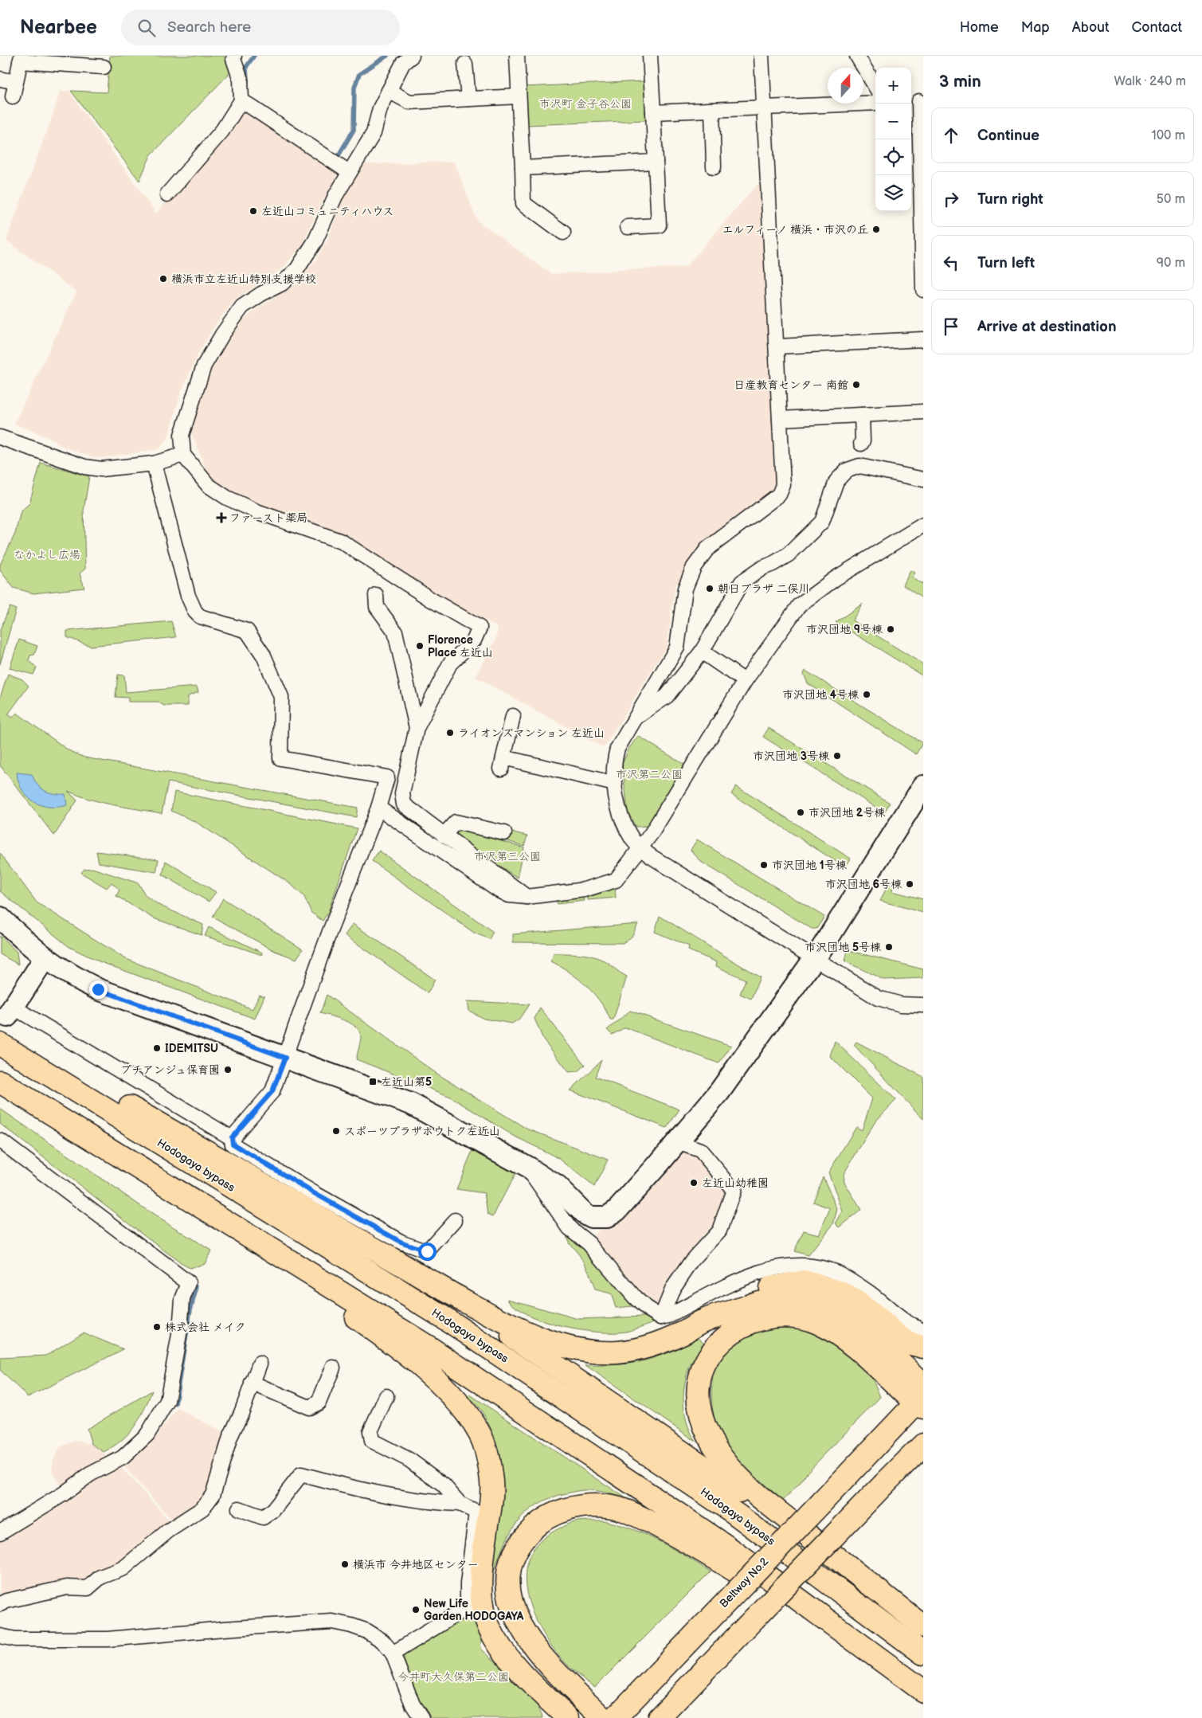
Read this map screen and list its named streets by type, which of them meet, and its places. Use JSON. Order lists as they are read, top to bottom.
{
  "streets": {
    "main road": ["Hodogaya bypass", "Beltway No.2"]
  },
  "parks": [
    "市沢町 金子谷公園",
    "なかよし広場",
    "市沢第二公園",
    "市沢第三公園",
    "今井町大久保第二公園"
  ],
  "places": {
    "other": [
      "左近山コミュニティハウス",
      "エルフィーノ 横浜・市沢の丘",
      "横浜市立左近山特別支援学校",
      "日産教育センター 南館",
      "朝日プラザ 二俣川",
      "市沢団地 9号棟",
      "Florence Place 左近山",
      "市沢団地 4号棟",
      "ライオンズマンション 左近山",
      "市沢団地 3号棟",
      "市沢団地 2号棟",
      "市沢団地 1号棟",
      "市沢団地 6号棟",
      "市沢団地 5号棟",
      "IDEMITSU",
      "プチアンジュ保育園",
      "スポーツプラザホウトク左近山",
      "左近山幼稚園",
      "株式会社 メイク",
      "横浜市 今井地区センター",
      "New Life Garden HODOGAYA"
    ],
    "health": ["ファースト薬局"],
    "transit": ["左近山第5"]
  },
  "north": "top",
  "page": {
    "header": "Nearbee",
    "search": "Search here",
    "nav": [
      "Home",
      "Map",
      "About",
      "Contact"
    ],
    "heading": ["3 min", "Walk · 240 m"],
    "map_buttons": ["+", "−"],
    "list": [
      ["Continue", "100 m"],
      ["Turn right", "50 m"],
      ["Turn left", "90 m"],
      "Arrive at destination"
    ]
  }
}
